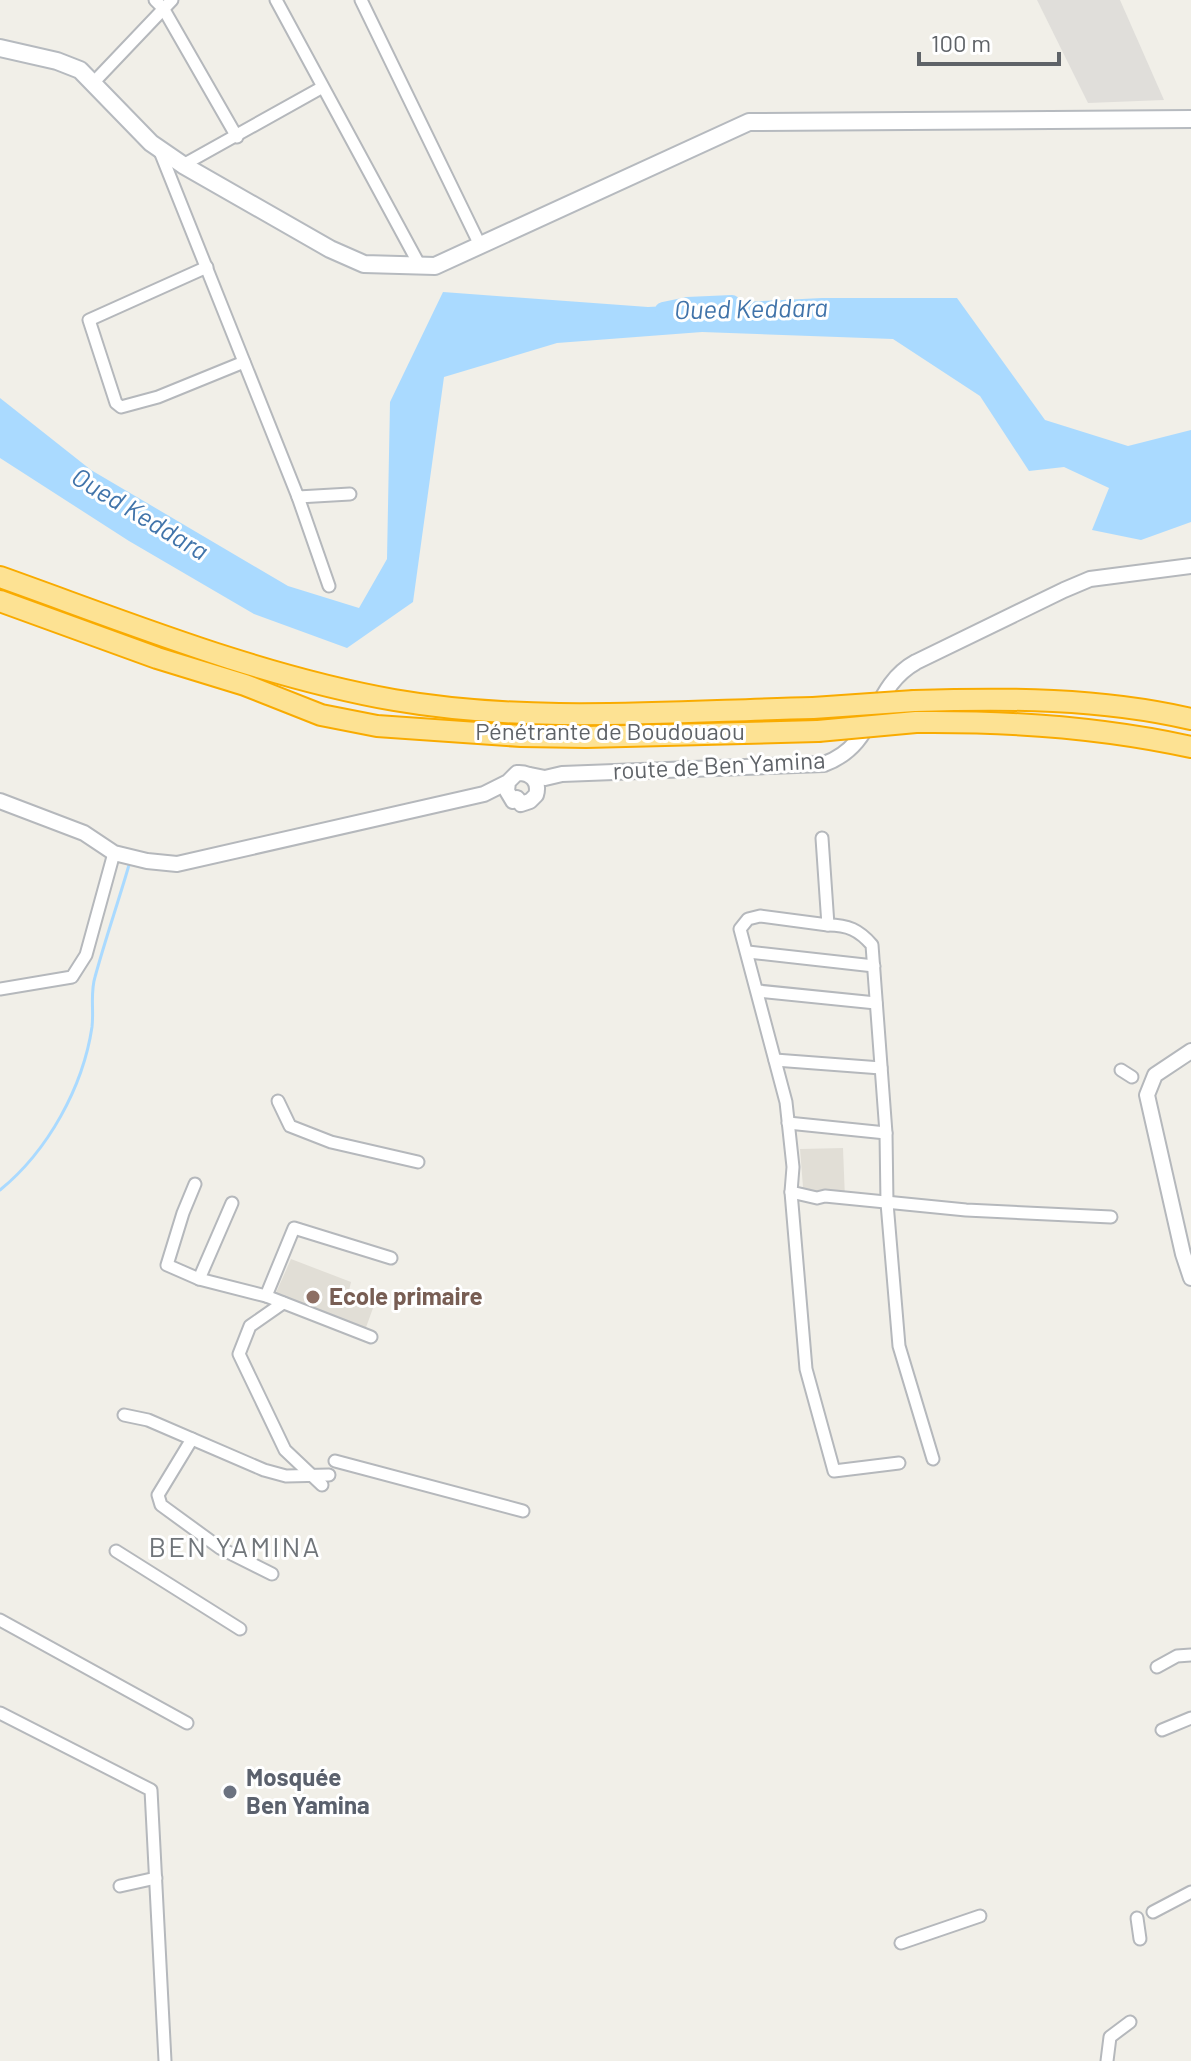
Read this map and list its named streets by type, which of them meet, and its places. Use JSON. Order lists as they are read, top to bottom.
{
  "streets": {
    "highway": ["Pénétrante de Boudouaou"],
    "street": ["route de Ben Yamina"]
  },
  "districts": ["BEN YAMINA"],
  "water": ["Oued Keddara"],
  "places": ["Ecole primaire", "Mosquée Ben Yamina"],
  "scale_bar": "100 m"
}
